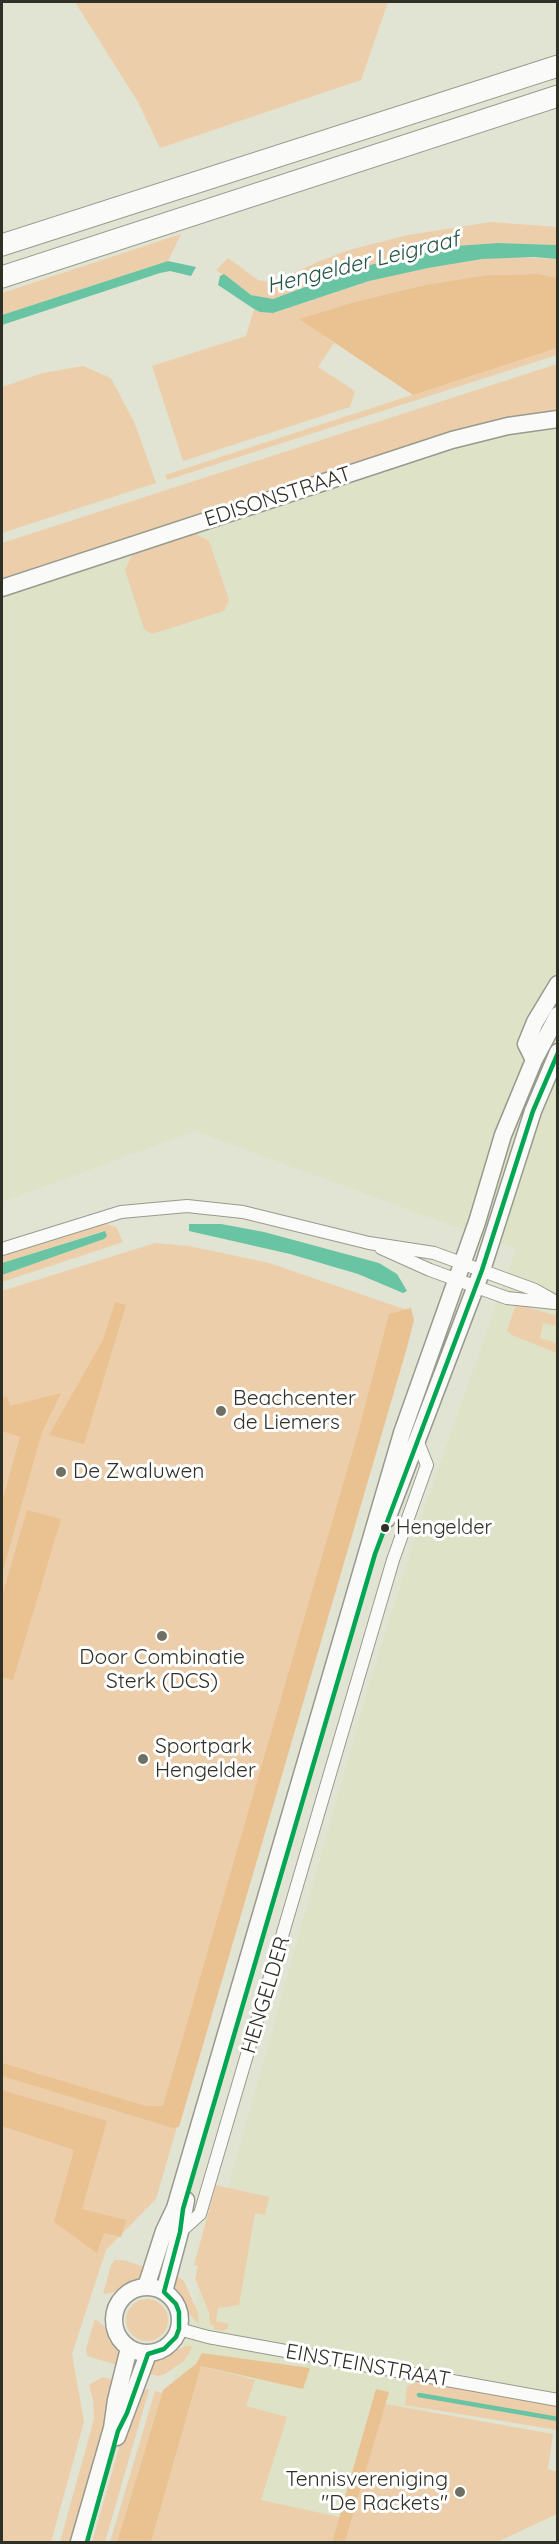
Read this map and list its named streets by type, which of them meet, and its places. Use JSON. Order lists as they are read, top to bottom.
{
  "streets": {
    "main road": ["EDISONSTRAAT", "HENGELDER"],
    "street": ["EINSTEINSTRAAT"]
  },
  "crossings": [
    ["HENGELDER", "EINSTEINSTRAAT"]
  ],
  "water": ["Hengelder Leigraaf"],
  "places": [
    "Beachcenter de Liemers",
    "De Zwaluwen",
    "Hengelder",
    "Door Combinatie Sterk (DCS)",
    "Sportpark Hengelder",
    "Tennisvereniging \"De Rackets\""
  ]
}
